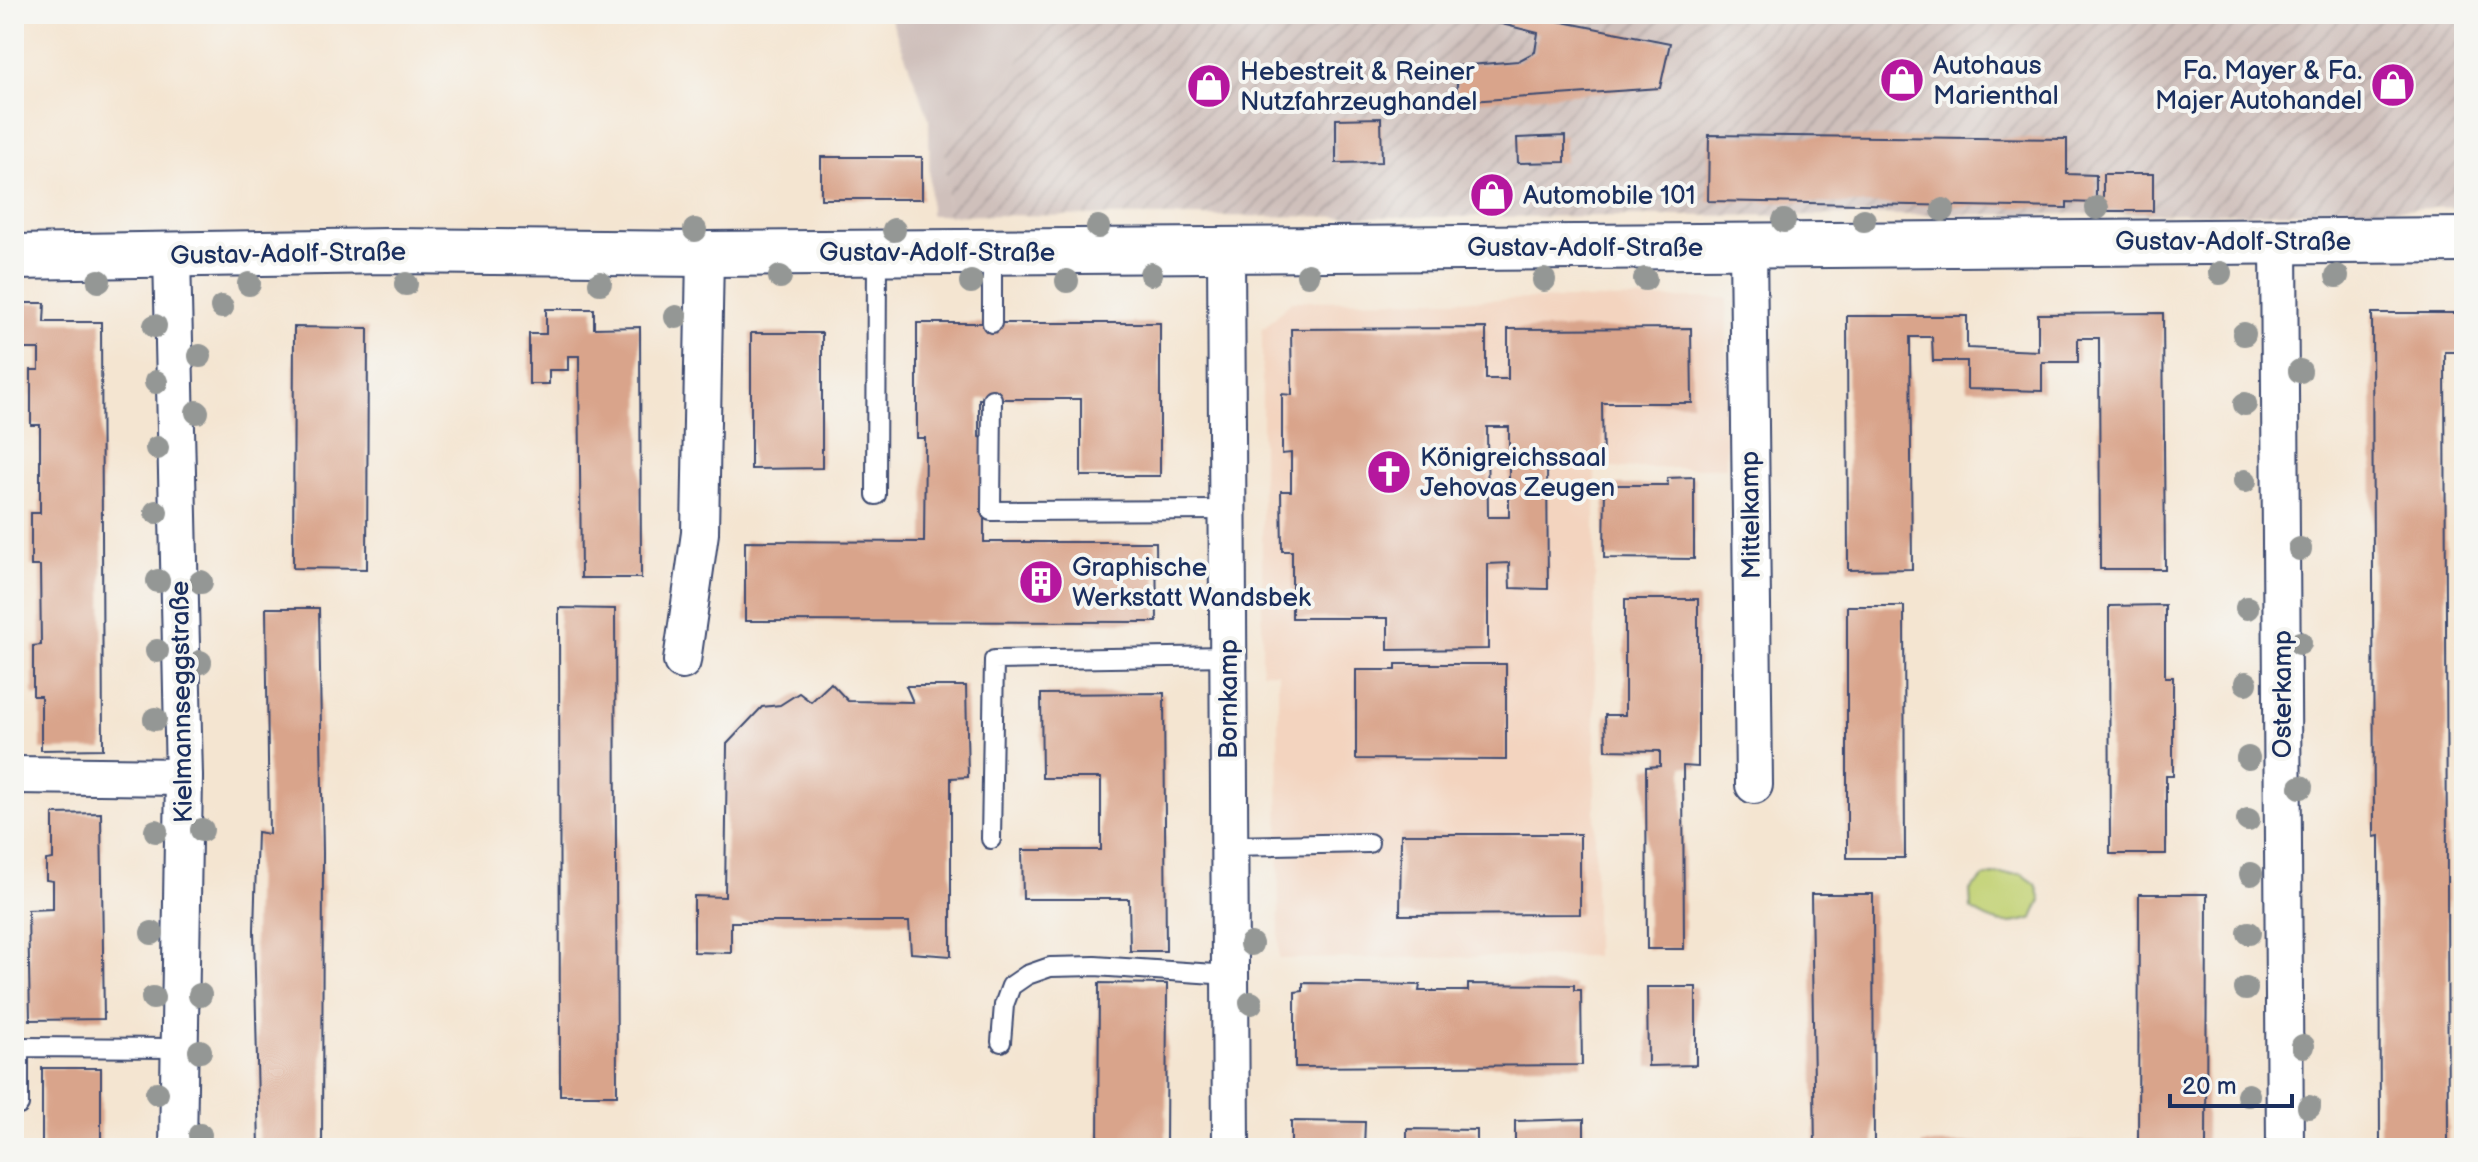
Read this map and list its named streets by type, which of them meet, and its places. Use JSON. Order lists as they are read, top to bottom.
{
  "streets": {
    "street": [
      "Gustav-Adolf-Straße",
      "Mittelkamp",
      "Osterkamp",
      "Bornkamp",
      "Kielmannseggstraße"
    ]
  },
  "crossings": [
    ["Gustav-Adolf-Straße", "Mittelkamp"],
    ["Gustav-Adolf-Straße", "Osterkamp"],
    ["Gustav-Adolf-Straße", "Bornkamp"],
    ["Gustav-Adolf-Straße", "Kielmannseggstraße"]
  ],
  "places": {
    "shop": [
      "Autohaus Marienthal",
      "Fa. Mayer & Fa. Majer Autohandel",
      "Hebestreit & Reiner Nutzfahrzeughandel",
      "Automobile 101"
    ],
    "church": ["Königreichssaal Jehovas Zeugen"],
    "building": ["Graphische Werkstatt Wandsbek"]
  },
  "scale_bar": "20 m"
}
